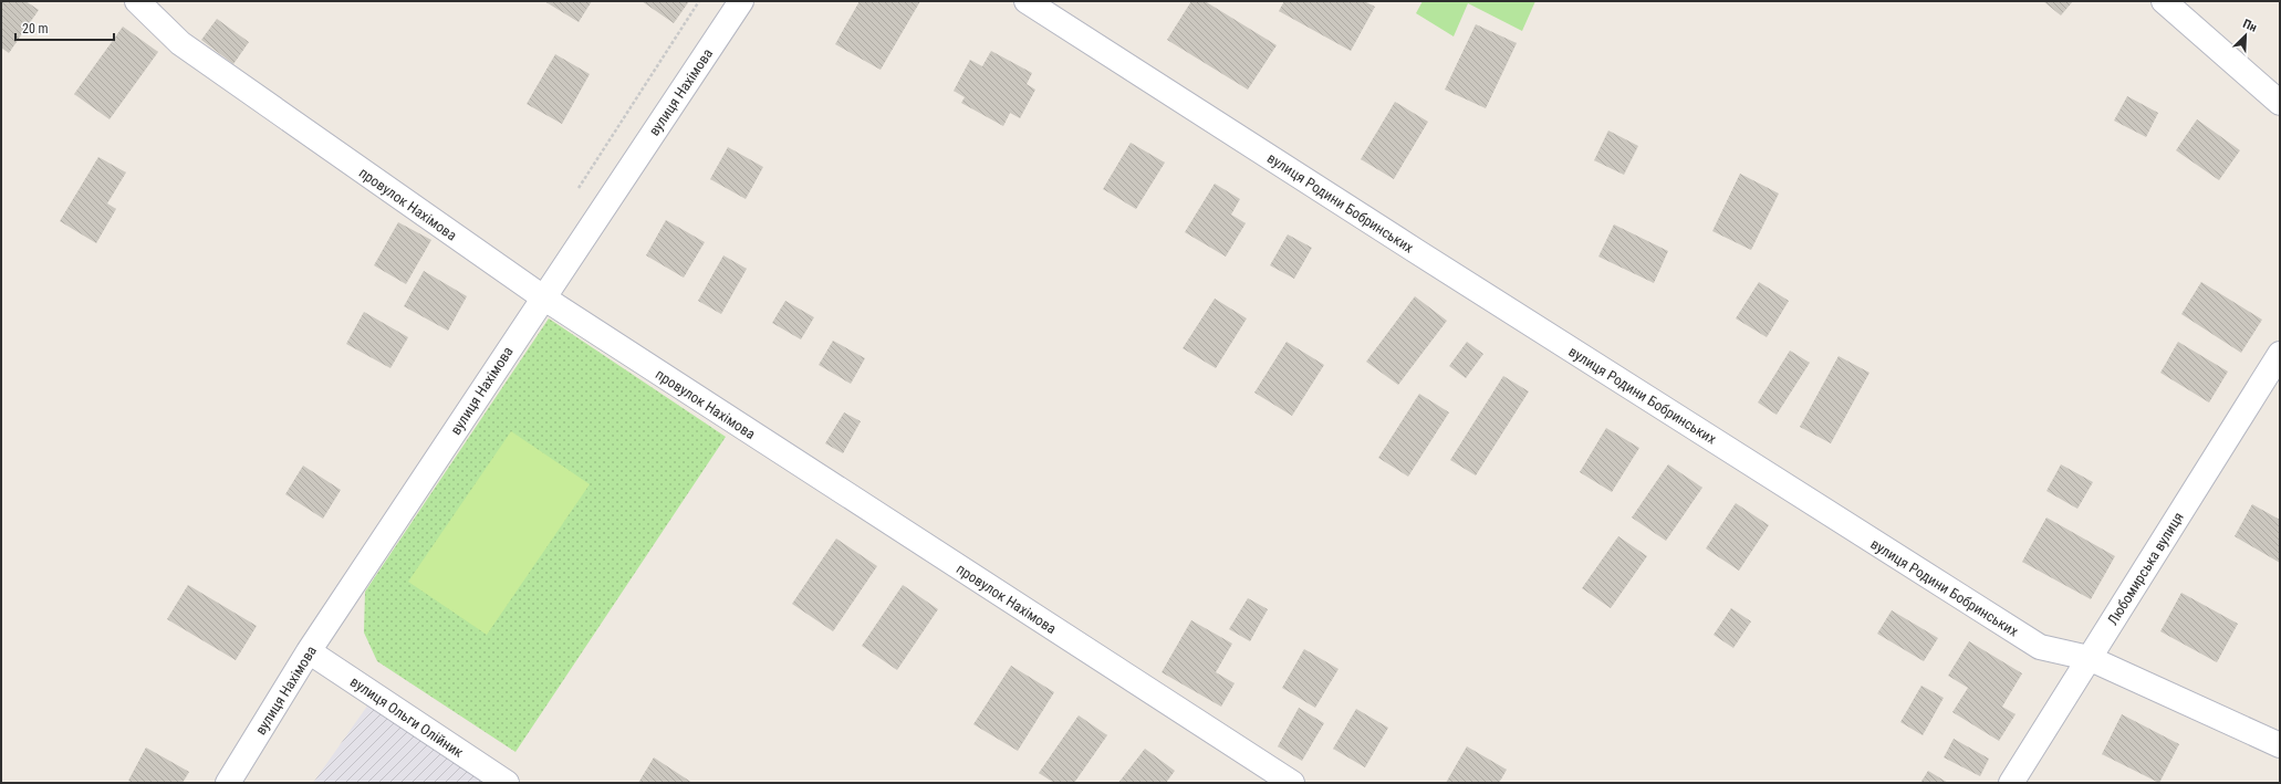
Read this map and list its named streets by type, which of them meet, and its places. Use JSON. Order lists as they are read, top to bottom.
{
  "streets": {
    "street": [
      "вулиця Нахімова",
      "вулиця Родини Бобринських",
      "провулок Нахімова",
      "Любомирська вулиця",
      "вулиця Ольги Олійник"
    ]
  },
  "crossings": [
    ["вулиця Нахімова", "провулок Нахімова"],
    ["вулиця Нахімова", "вулиця Ольги Олійник"],
    ["вулиця Родини Бобринських", "Любомирська вулиця"]
  ],
  "scale_bar": "20 m",
  "north": "top right"
}
